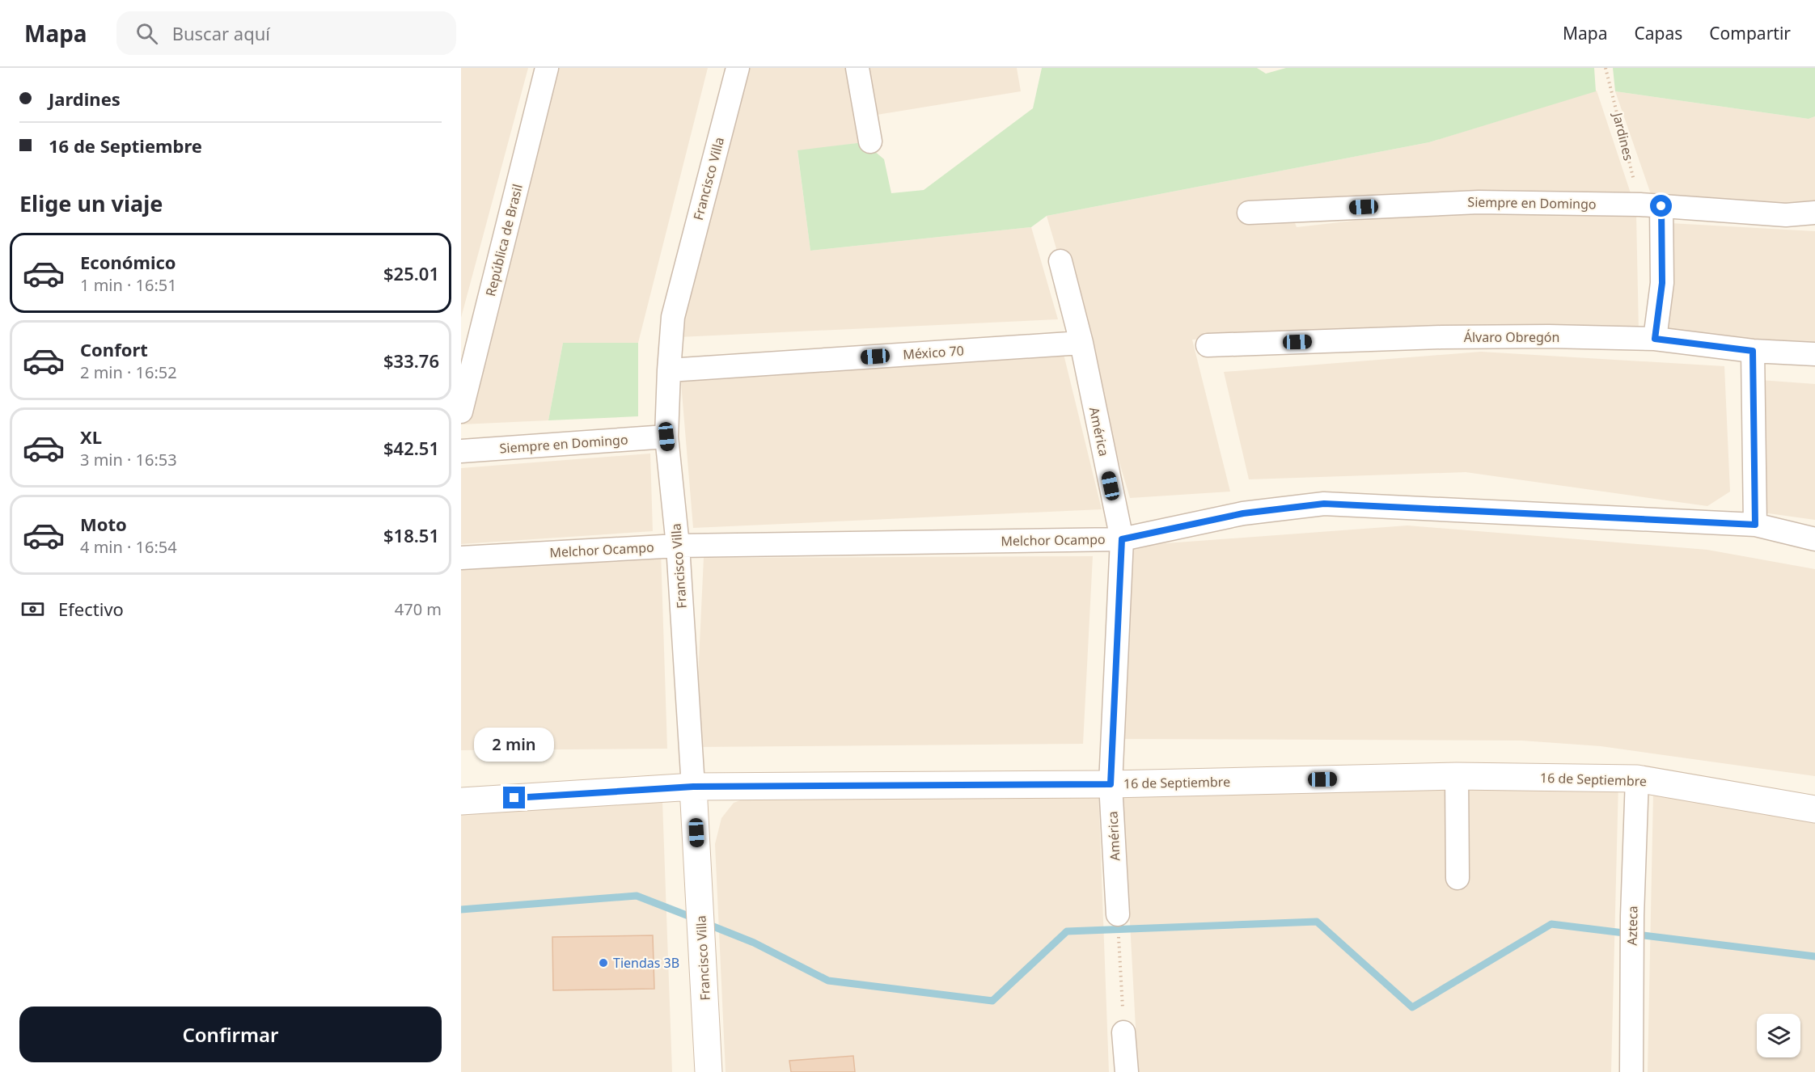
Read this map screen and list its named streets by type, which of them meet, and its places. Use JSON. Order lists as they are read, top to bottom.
{
  "streets": {
    "street": [
      "Francisco Villa",
      "Siempre en Domingo",
      "República de Brasil",
      "Álvaro Obregón",
      "México 70",
      "América",
      "Melchor Ocampo",
      "16 de Septiembre",
      "Azteca"
    ],
    "path": ["Jardines"]
  },
  "crossings": [
    ["Jardines", "Siempre en Domingo"],
    ["Francisco Villa", "Siempre en Domingo"],
    ["Francisco Villa", "México 70"],
    ["Francisco Villa", "Melchor Ocampo"],
    ["Francisco Villa", "16 de Septiembre"],
    ["México 70", "América"],
    ["América", "Melchor Ocampo"],
    ["América", "16 de Septiembre"],
    ["16 de Septiembre", "Azteca"]
  ],
  "places": ["Tiendas 3B"],
  "page": {
    "header": "Mapa",
    "search": "Buscar aquí",
    "nav": ["Mapa", "Capas", "Compartir"],
    "banner": ["Jardines", "16 de Septiembre"],
    "heading": "Elige un viaje",
    "list": [
      {
        "name": "Económico",
        "note": "1 min · 16:51",
        "value": "$25.01"
      },
      {
        "name": "Confort",
        "note": "2 min · 16:52",
        "value": "$33.76"
      },
      {
        "name": "XL",
        "note": "3 min · 16:53",
        "value": "$42.51"
      },
      {
        "name": "Moto",
        "note": "4 min · 16:54",
        "value": "$18.51"
      }
    ],
    "pay": ["Efectivo", "470 m"],
    "bubble": "2 min",
    "buttons": "Confirmar"
  }
}
